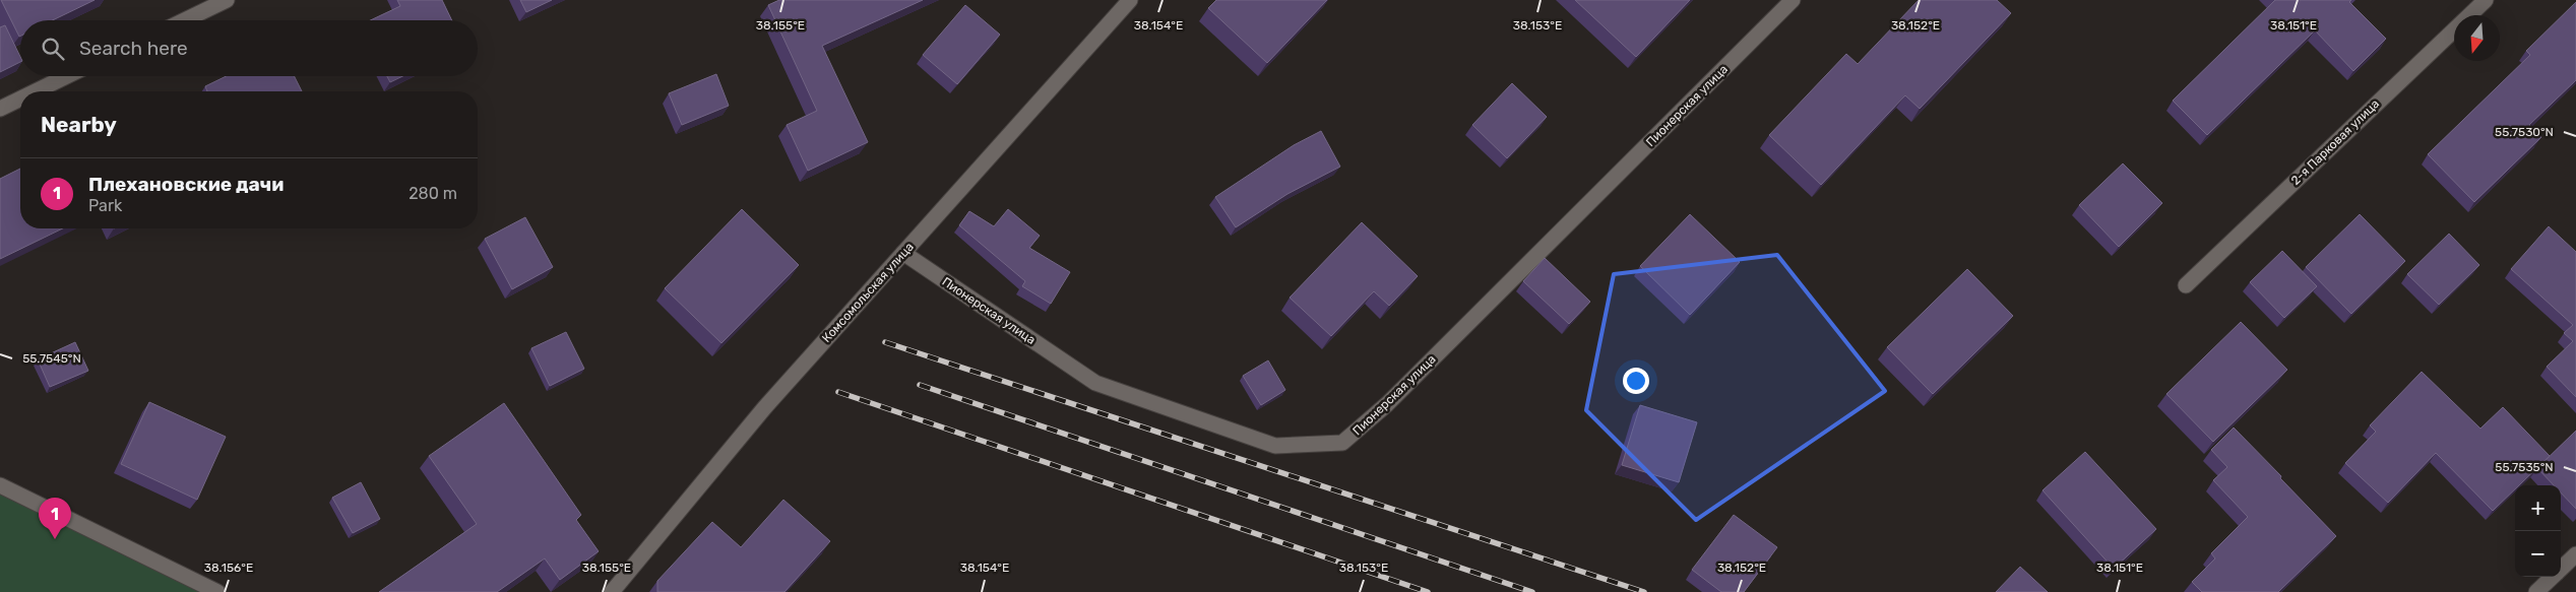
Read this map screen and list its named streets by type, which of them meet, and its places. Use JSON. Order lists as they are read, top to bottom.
{
  "streets": {
    "street": ["Пионерская улица", "2-я Парковая улица", "Комсомольская улица"]
  },
  "crossings": [
    ["Пионерская улица", "Комсомольская улица"]
  ],
  "north": "bottom",
  "page": {
    "search": "Search here",
    "heading": "Nearby",
    "list": [
      {
        "mark": "1",
        "name": "Плехановские дачи",
        "note": "Park",
        "value": "280 m"
      }
    ],
    "map_buttons": ["+", "−"],
    "pins": "1"
  },
  "coordinates": [
    "38.155°E",
    "38.154°E",
    "38.153°E",
    "38.152°E",
    "38.151°E",
    "55.7530°N",
    "55.7545°N",
    "55.7535°N",
    "38.156°E"
  ]
}
